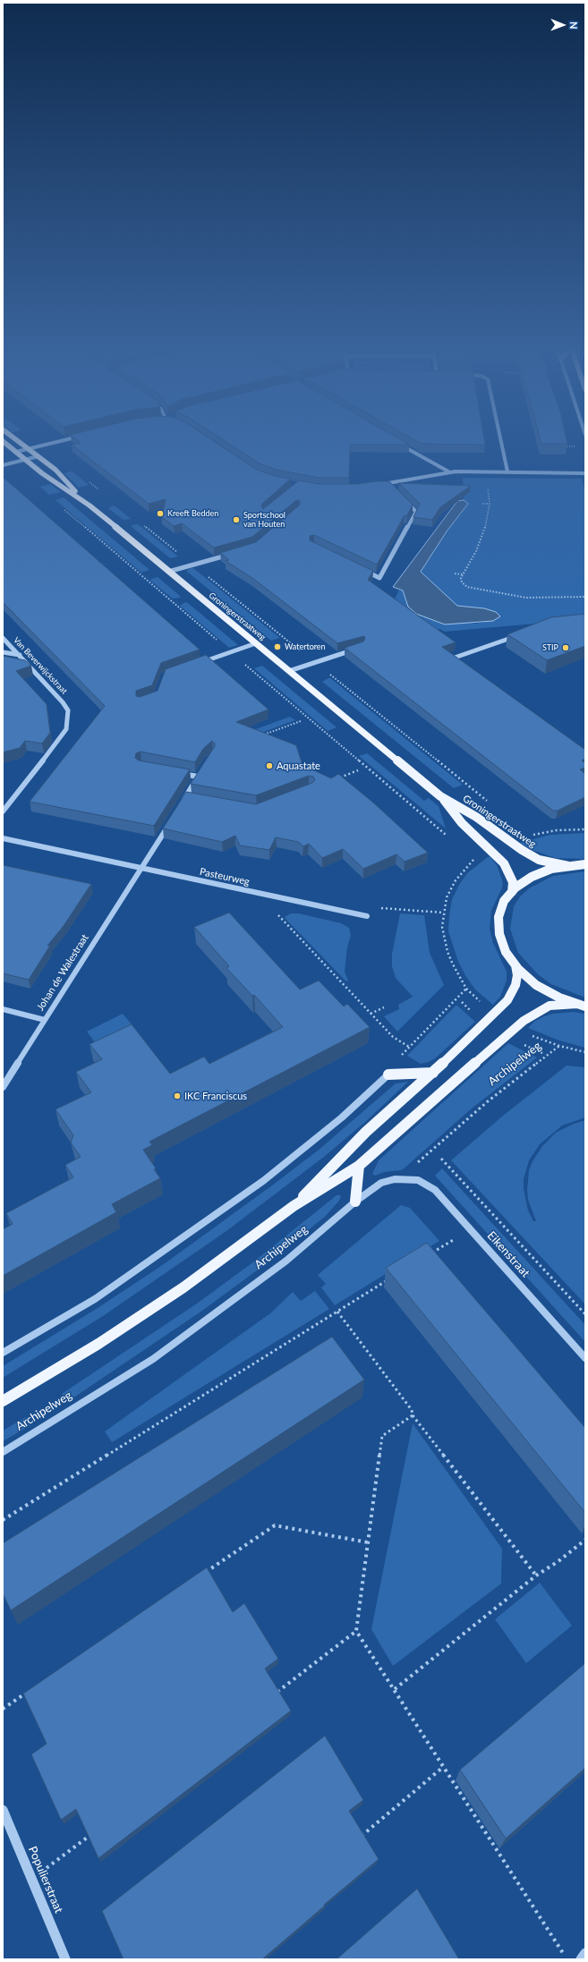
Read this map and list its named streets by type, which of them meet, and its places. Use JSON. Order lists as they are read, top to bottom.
{
  "streets": {
    "main road": ["Groningerstraatweg"],
    "street": [
      "Van Beverwijckstraat",
      "Pasteurweg",
      "Johan de Walestraat",
      "Archipelweg",
      "Eikenstraat",
      "Populierstraat"
    ]
  },
  "crossings": [
    ["Pasteurweg", "Johan de Walestraat"],
    ["Archipelweg", "Eikenstraat"]
  ],
  "places": [
    "Kreeft Bedden",
    "Sportschool van Houten",
    "Watertoren",
    "STIP",
    "Aquastate",
    "IKC Franciscus"
  ],
  "north": "right"
}
